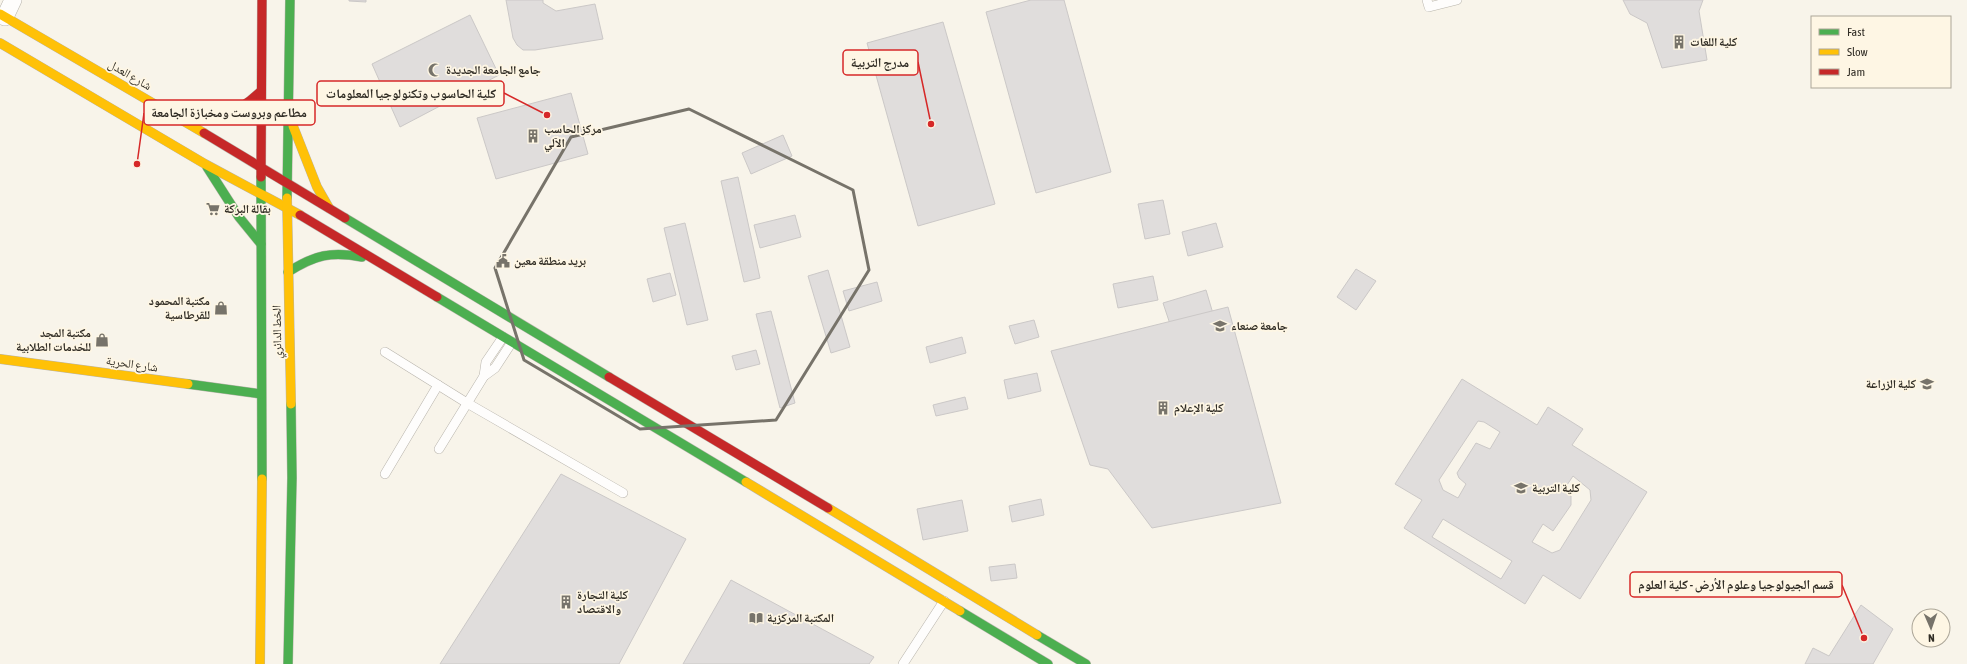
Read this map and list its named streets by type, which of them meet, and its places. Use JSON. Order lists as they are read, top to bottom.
{
  "streets": {
    "street": ["شارع العدل", "الخط الدائري", "شارع الحرية"]
  },
  "crossings": [
    ["شارع العدل", "الخط الدائري"],
    ["الخط الدائري", "شارع الحرية"]
  ],
  "places": {
    "building": [
      "كلية اللغات",
      "مركز الحاسب الآلي",
      "كلية الإعلام",
      "كلية التجارة والاقتصاد"
    ],
    "mosque": ["جامع الجامعة الجديدة"],
    "other": [
      "كلية الحاسوب وتكنولوجيا المعلومات",
      "مدرج التربية",
      "مطاعم وبروست ومخبازة الجامعة",
      "قسم الجيولوجيا وعلوم الأرض - كلية العلوم"
    ],
    "supermarket": ["بقالة البركة"],
    "public building": ["بريد منطقة معين"],
    "shop": ["مكتبة المحمود للقرطاسية", "مكتبة المجد للخدمات الطلابية"],
    "school or university": ["جامعة صنعاء", "كلية الزراعة", "كلية التربية"],
    "library": ["المكتبة المركزية"]
  },
  "legend": ["Fast", "Slow", "Jam"],
  "north": "bottom"
}
